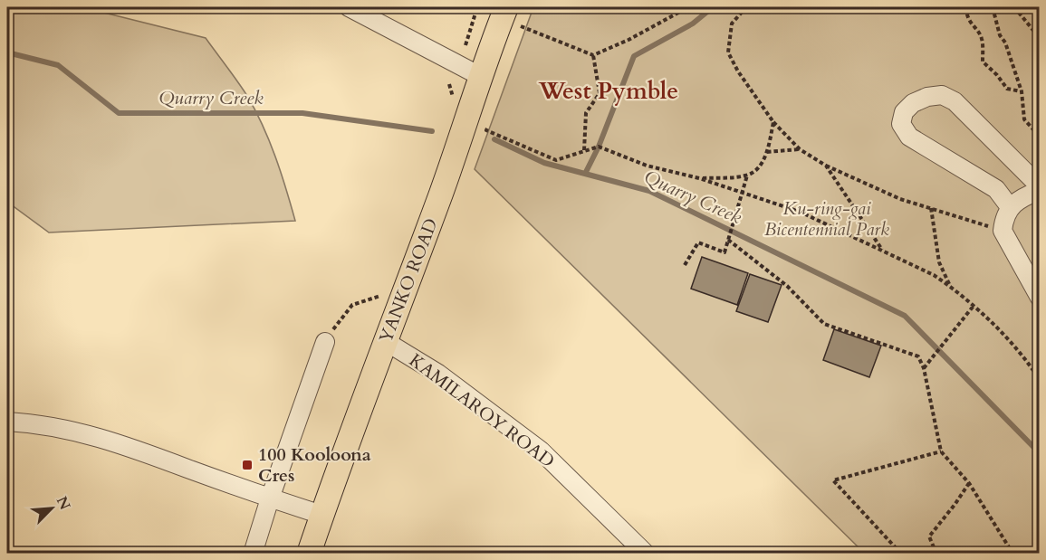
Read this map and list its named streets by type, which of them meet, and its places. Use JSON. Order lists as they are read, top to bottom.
{
  "streets": {
    "main road": ["YANKO ROAD"],
    "street": ["KAMILAROY ROAD"]
  },
  "crossings": [
    ["YANKO ROAD", "KAMILAROY ROAD"]
  ],
  "districts": ["West Pymble"],
  "water": ["Quarry Creek"],
  "parks": ["Ku-ring-gai Bicentennial Park"],
  "places": {
    "transit": ["100 Kooloona Cres"]
  },
  "north": "top right"
}
